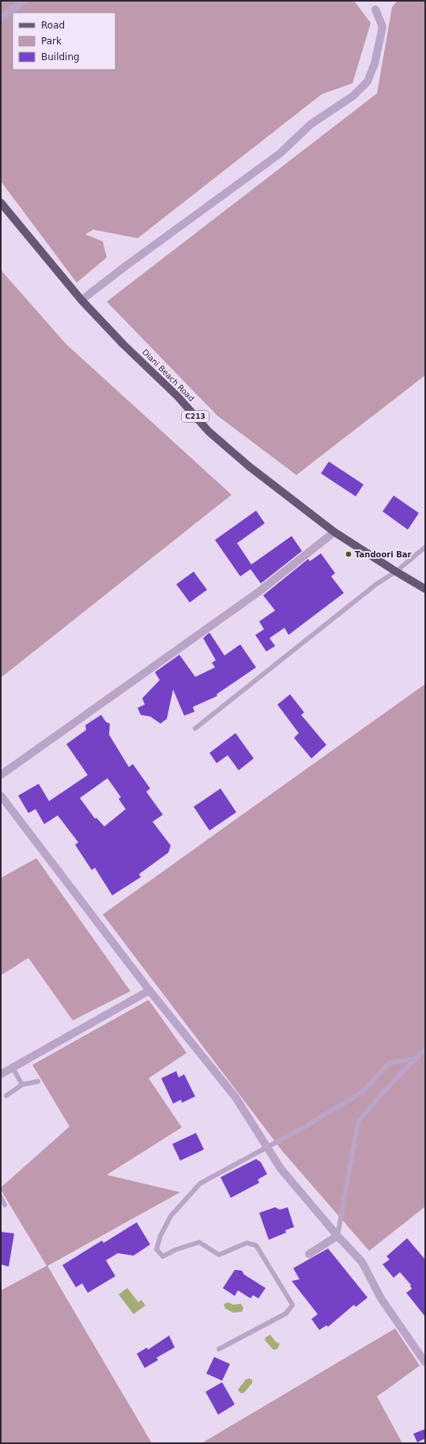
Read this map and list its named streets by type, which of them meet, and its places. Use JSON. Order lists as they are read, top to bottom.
{
  "streets": {
    "main road": ["Diani Beach Road", "C213"]
  },
  "places": ["Tandoori Bar"],
  "legend": ["Road", "Park", "Building"]
}
